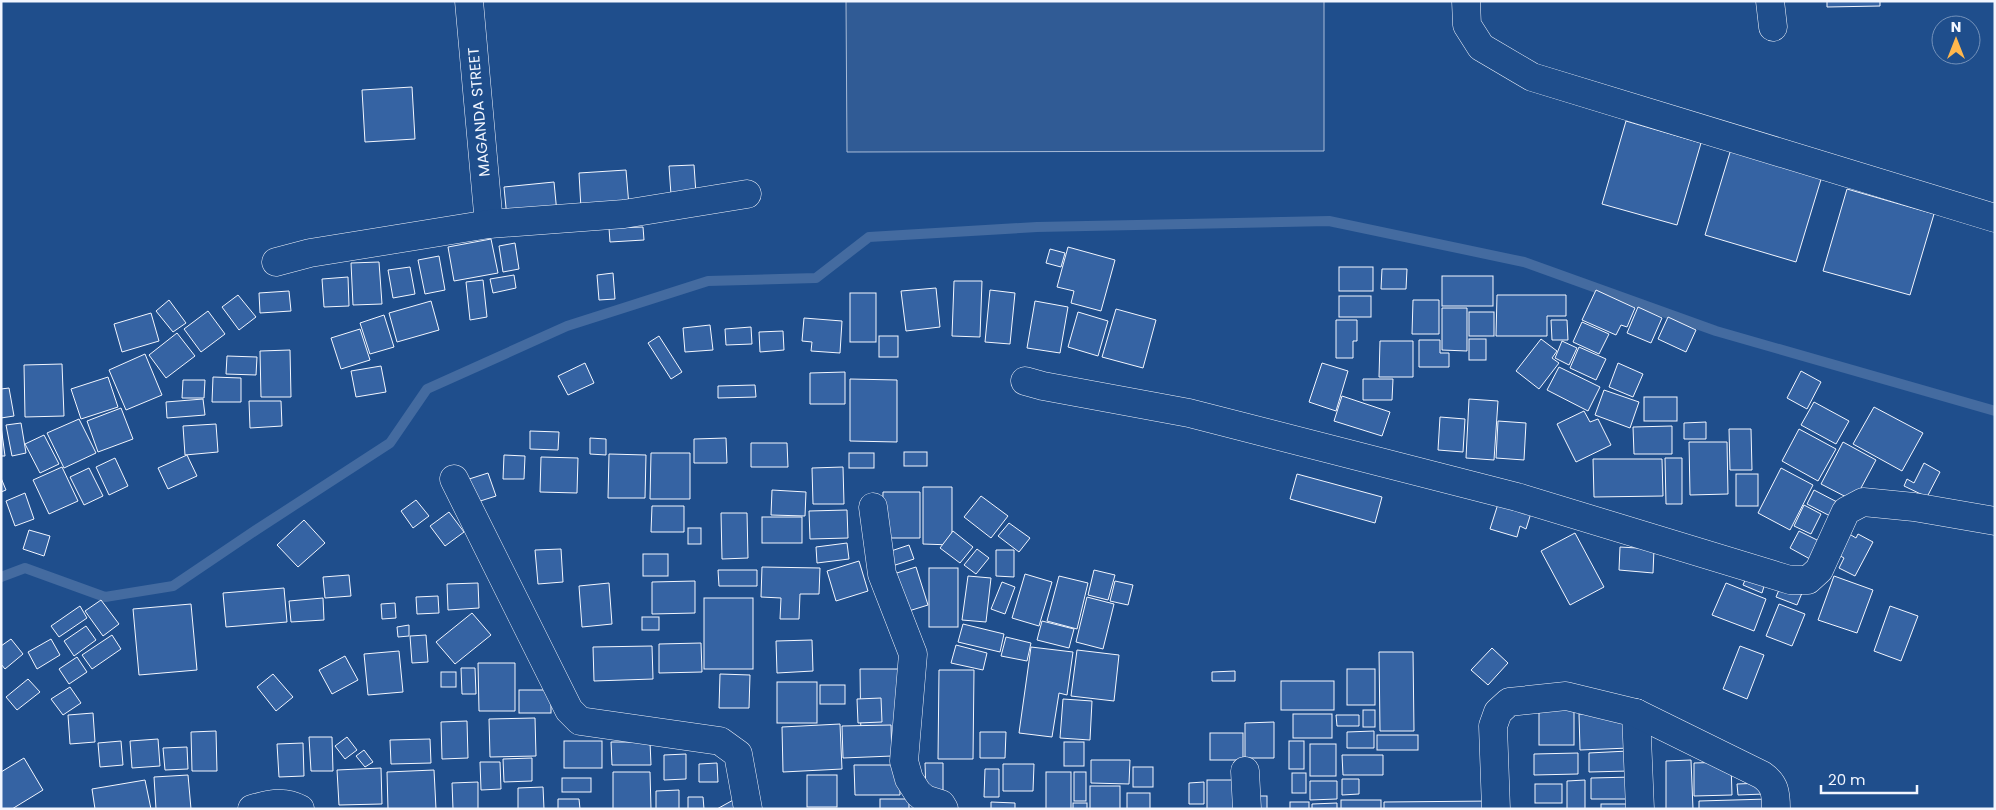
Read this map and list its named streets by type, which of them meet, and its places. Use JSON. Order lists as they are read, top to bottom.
{
  "streets": {
    "street": ["MAGANDA STREET"]
  },
  "scale_bar": "20 m",
  "north": "top"
}
